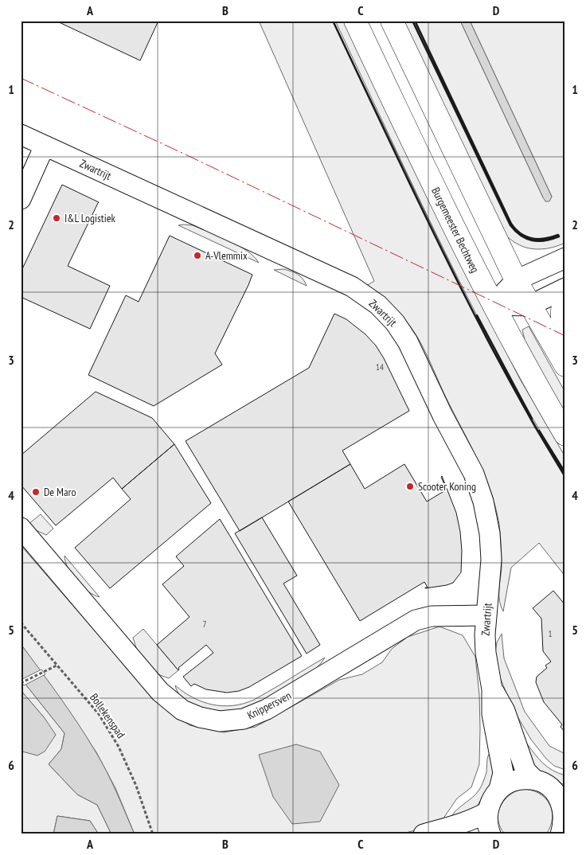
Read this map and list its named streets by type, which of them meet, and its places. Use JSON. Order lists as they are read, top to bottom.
{
  "streets": {
    "main road": ["Burgemeester Bechtweg"],
    "street": ["Zwartrijt", "Knippersven"],
    "path": ["Bollekenspad"]
  },
  "crossings": [
    ["Zwartrijt", "Knippersven"]
  ],
  "places": [
    "I&L Logistiek",
    "A-Vlemmix",
    "Scooter Koning",
    "De Maro"
  ],
  "house_numbers": ["14", "7", "1"],
  "grid": {
    "columns": [
      "A",
      "B",
      "C",
      "D"
    ],
    "rows": [
      "1",
      "2",
      "3",
      "4",
      "5",
      "6"
    ]
  }
}
